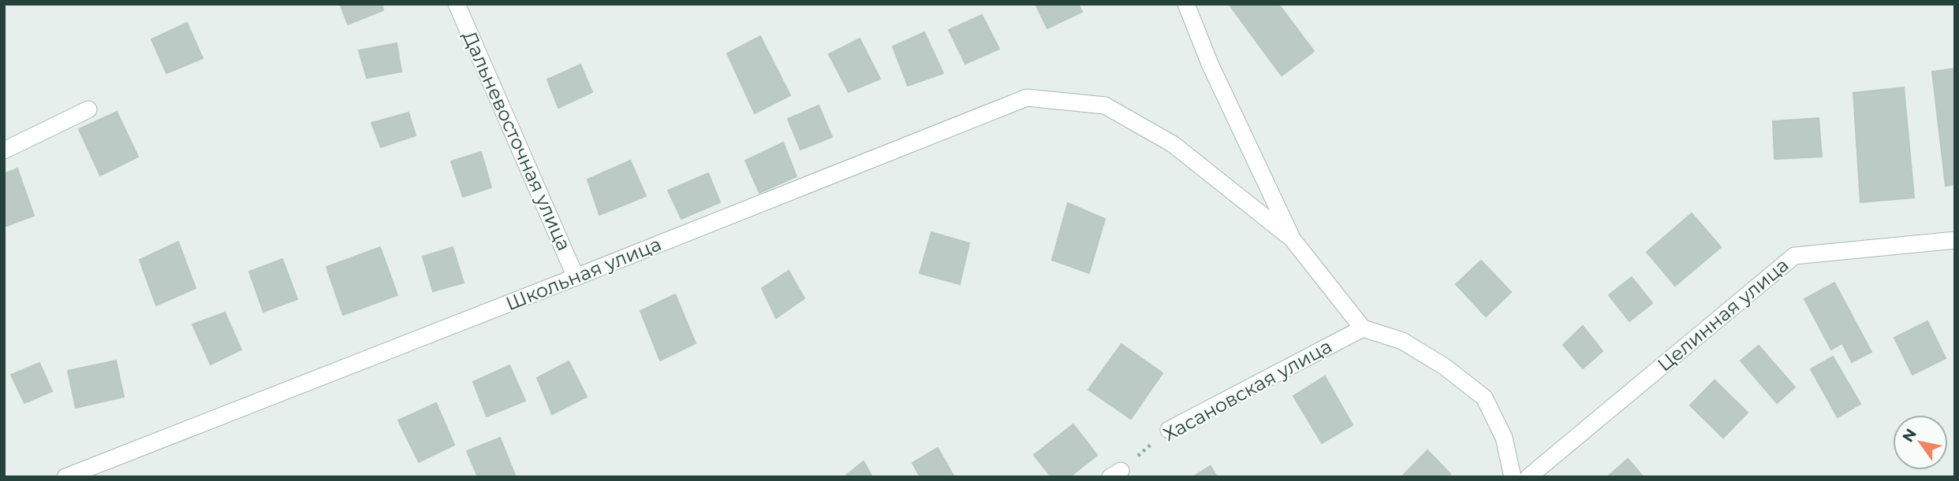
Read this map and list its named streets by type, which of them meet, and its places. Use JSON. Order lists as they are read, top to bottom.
{
  "streets": {
    "street": [
      "Дальневосточная улица",
      "Школьная улица",
      "Целинная улица",
      "Хасановская улица"
    ]
  },
  "crossings": [
    ["Дальневосточная улица", "Школьная улица"]
  ],
  "north": "top left"
}
